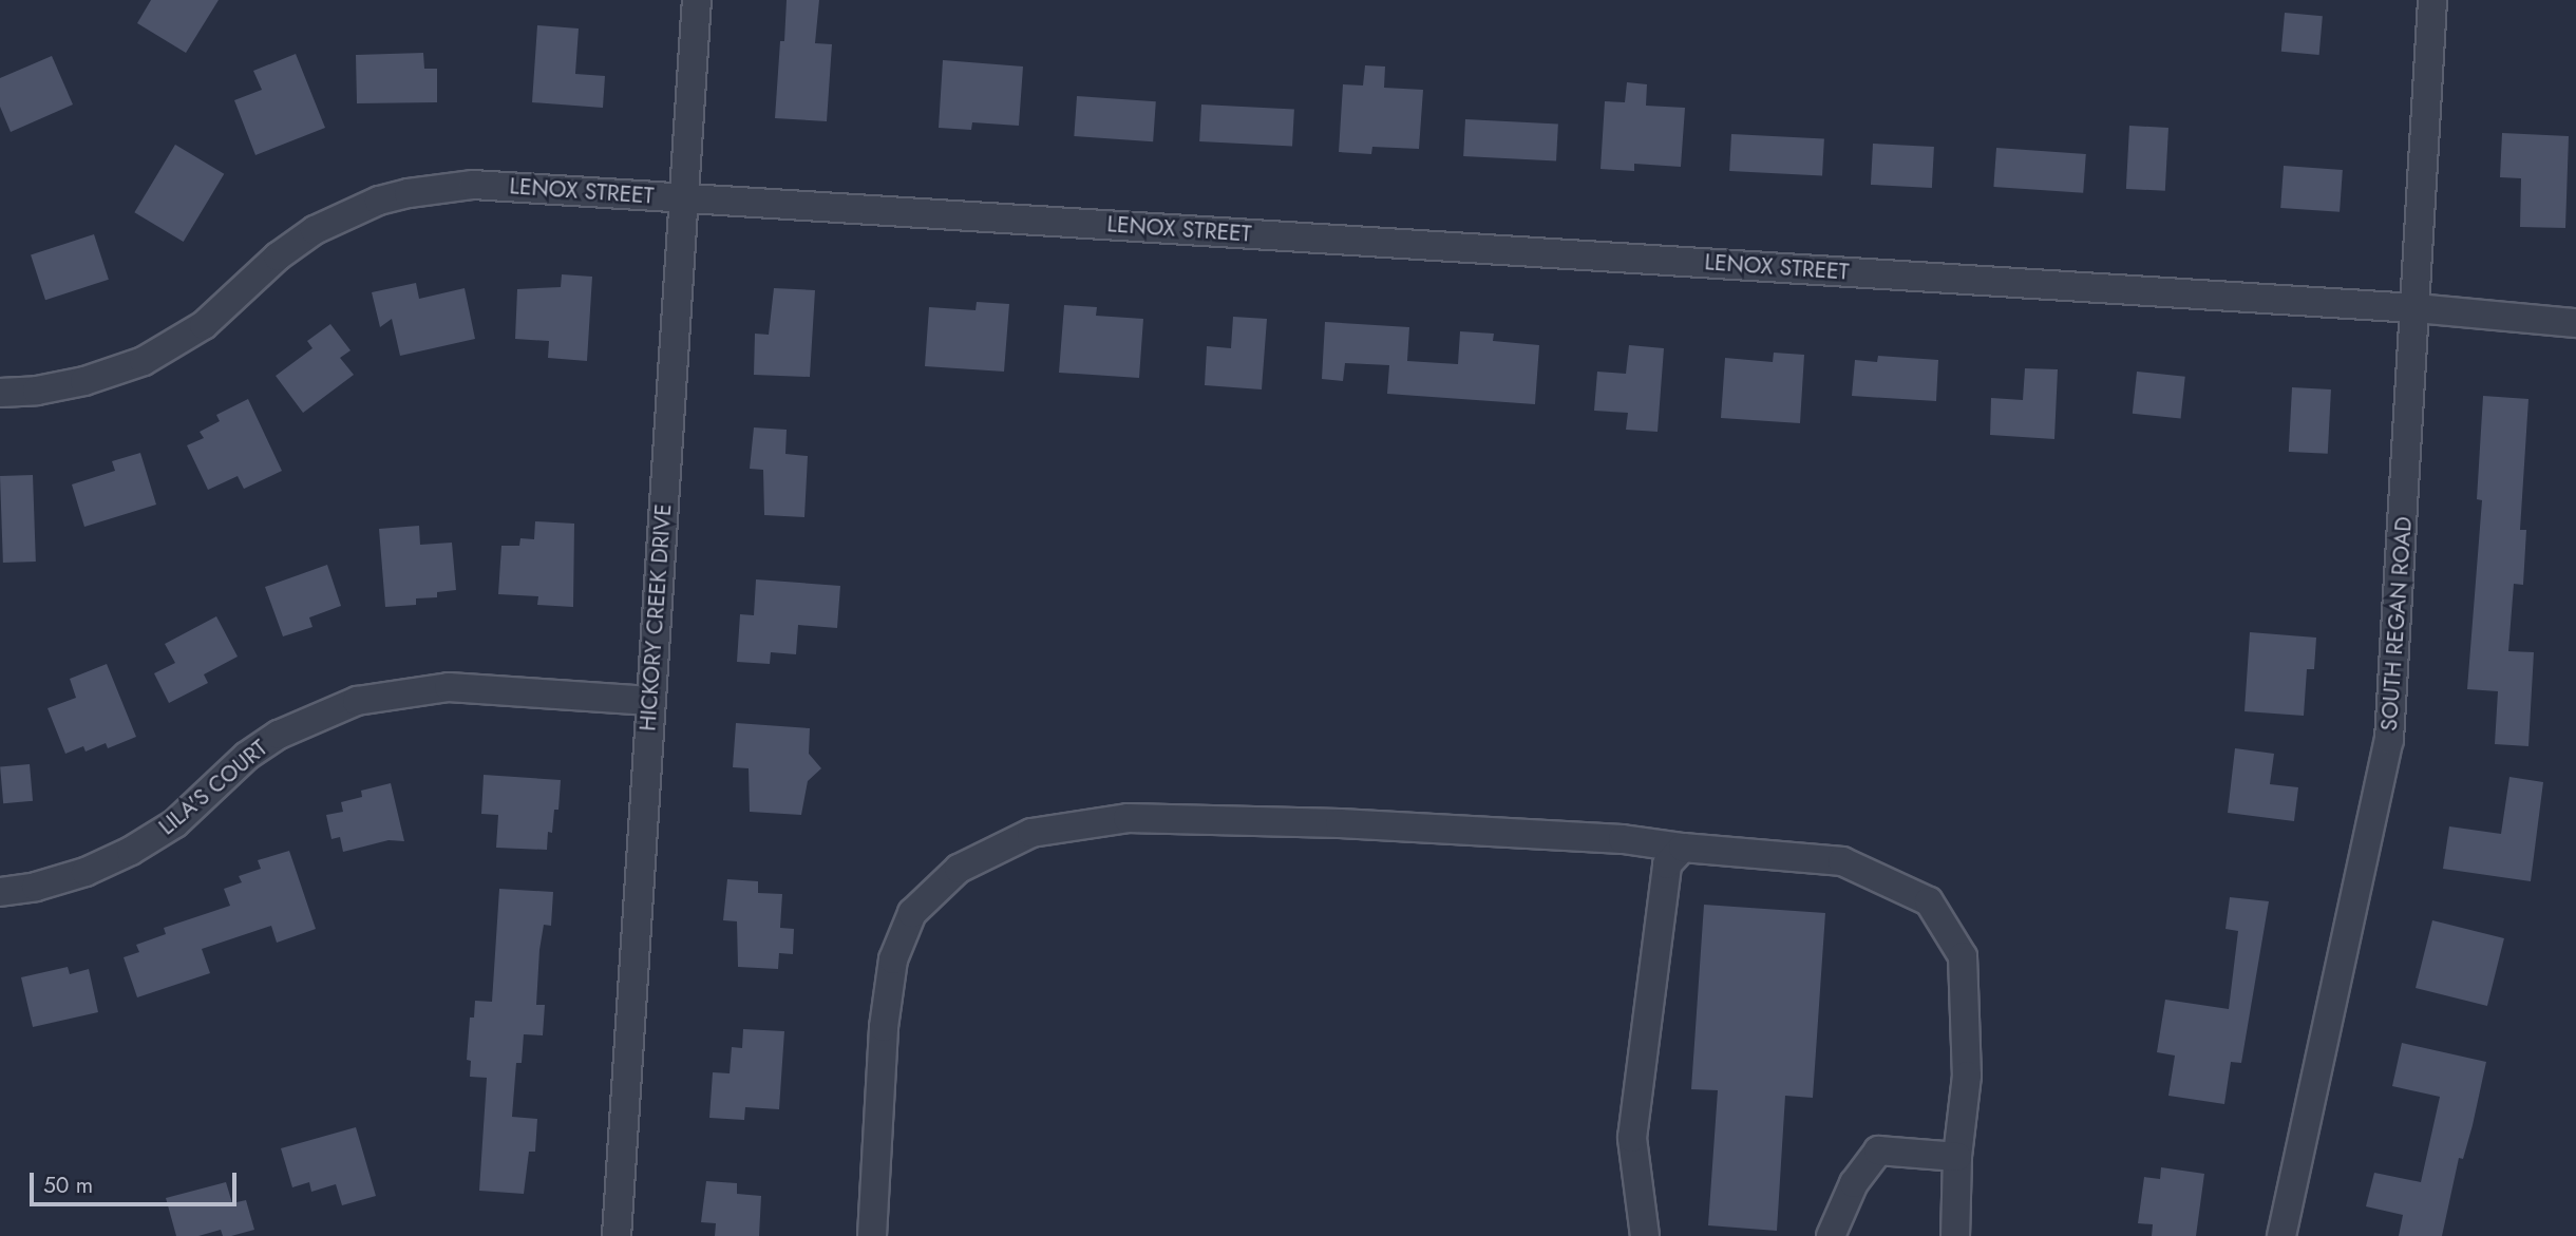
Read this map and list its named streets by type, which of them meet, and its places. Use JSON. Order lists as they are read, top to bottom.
{
  "streets": {
    "street": [
      "LENOX STREET",
      "HICKORY CREEK DRIVE",
      "SOUTH REGAN ROAD",
      "LILA'S COURT"
    ]
  },
  "crossings": [
    ["LENOX STREET", "HICKORY CREEK DRIVE"],
    ["LENOX STREET", "SOUTH REGAN ROAD"],
    ["HICKORY CREEK DRIVE", "LILA'S COURT"]
  ],
  "scale_bar": "50 m"
}
